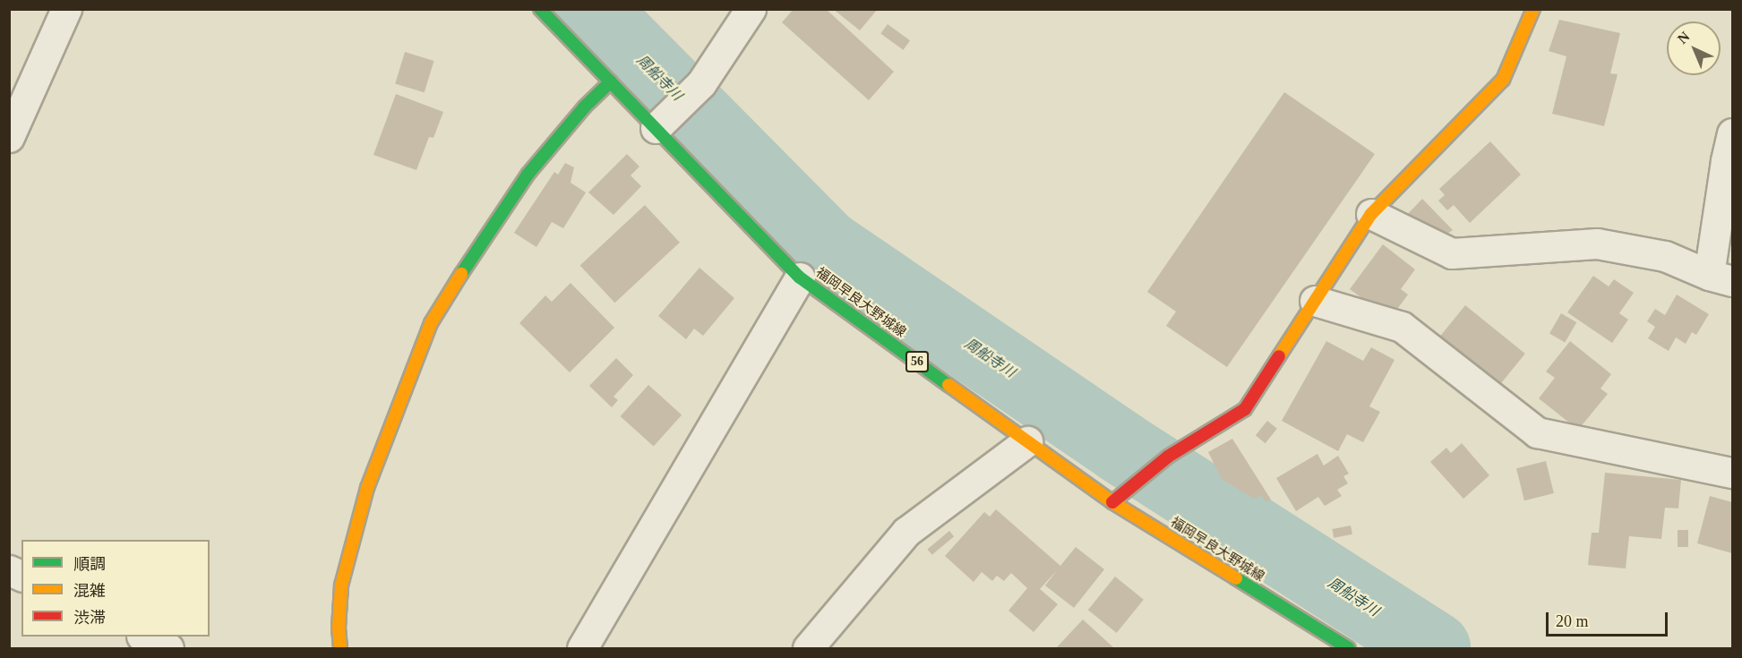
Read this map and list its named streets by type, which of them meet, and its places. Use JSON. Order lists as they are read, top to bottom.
{
  "streets": {
    "street": ["福岡早良大野城線", "56"]
  },
  "water": ["周船寺川"],
  "legend": ["順調", "混雑", "渋滞"],
  "scale_bar": "20 m",
  "north": "top left"
}
